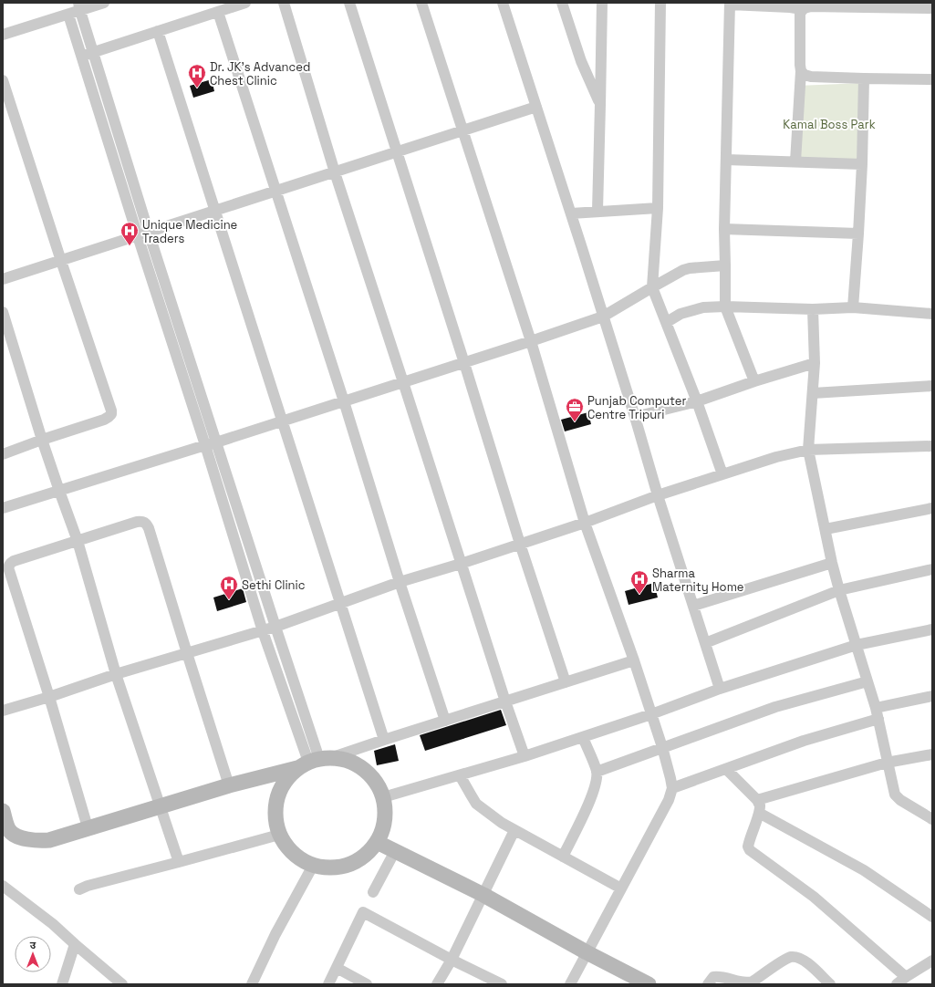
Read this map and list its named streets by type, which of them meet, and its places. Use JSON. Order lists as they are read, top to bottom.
{
  "parks": ["Kamal Boss Park"],
  "places": {
    "hospital": [
      "Dr. JK's Advanced Chest Clinic",
      "Unique Medicine Traders",
      "Sharma Maternity Home",
      "Sethi Clinic"
    ],
    "office": ["Punjab Computer Centre Tripuri"]
  },
  "north": "top"
}
